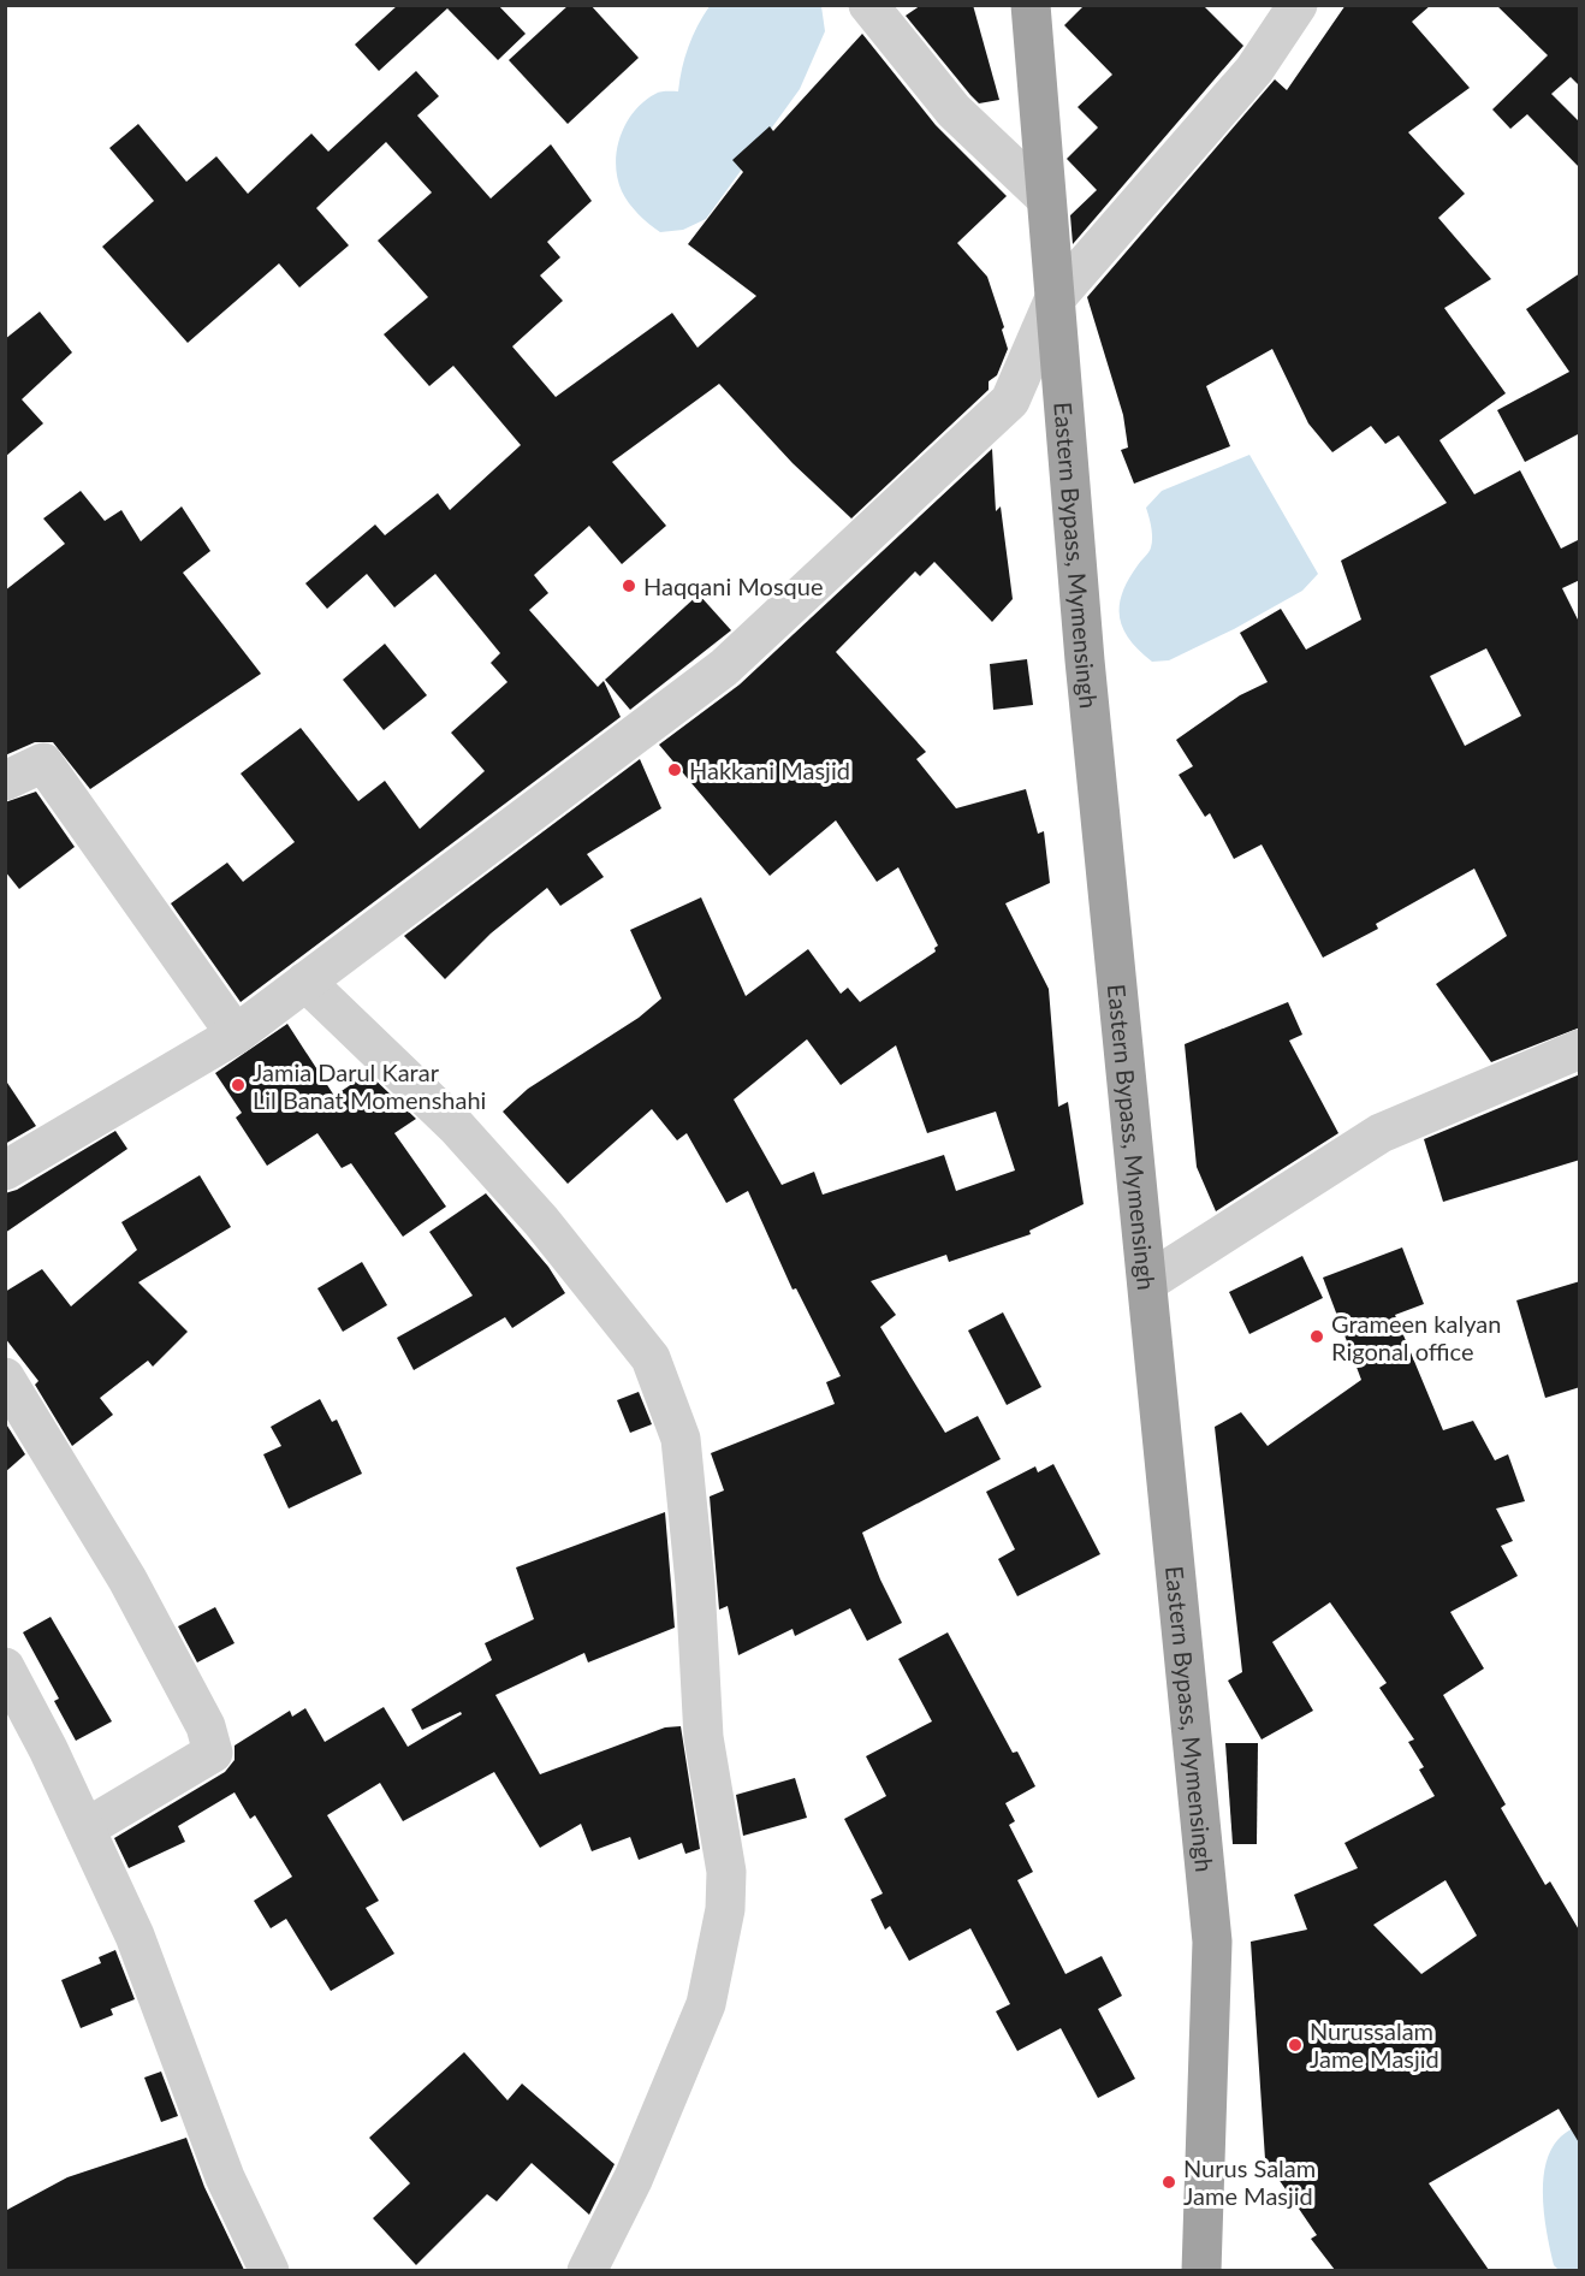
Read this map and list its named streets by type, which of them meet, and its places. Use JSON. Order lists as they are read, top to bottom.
{
  "streets": {
    "highway": ["Eastern Bypass, Mymensingh"]
  },
  "places": [
    "Haqqani Mosque",
    "Hakkani Masjid",
    "Jamia Darul Karar Lil Banat Momenshahi",
    "Grameen kalyan Rigonal office",
    "Nurussalam Jame Masjid",
    "Nurus Salam Jame Masjid"
  ]
}
